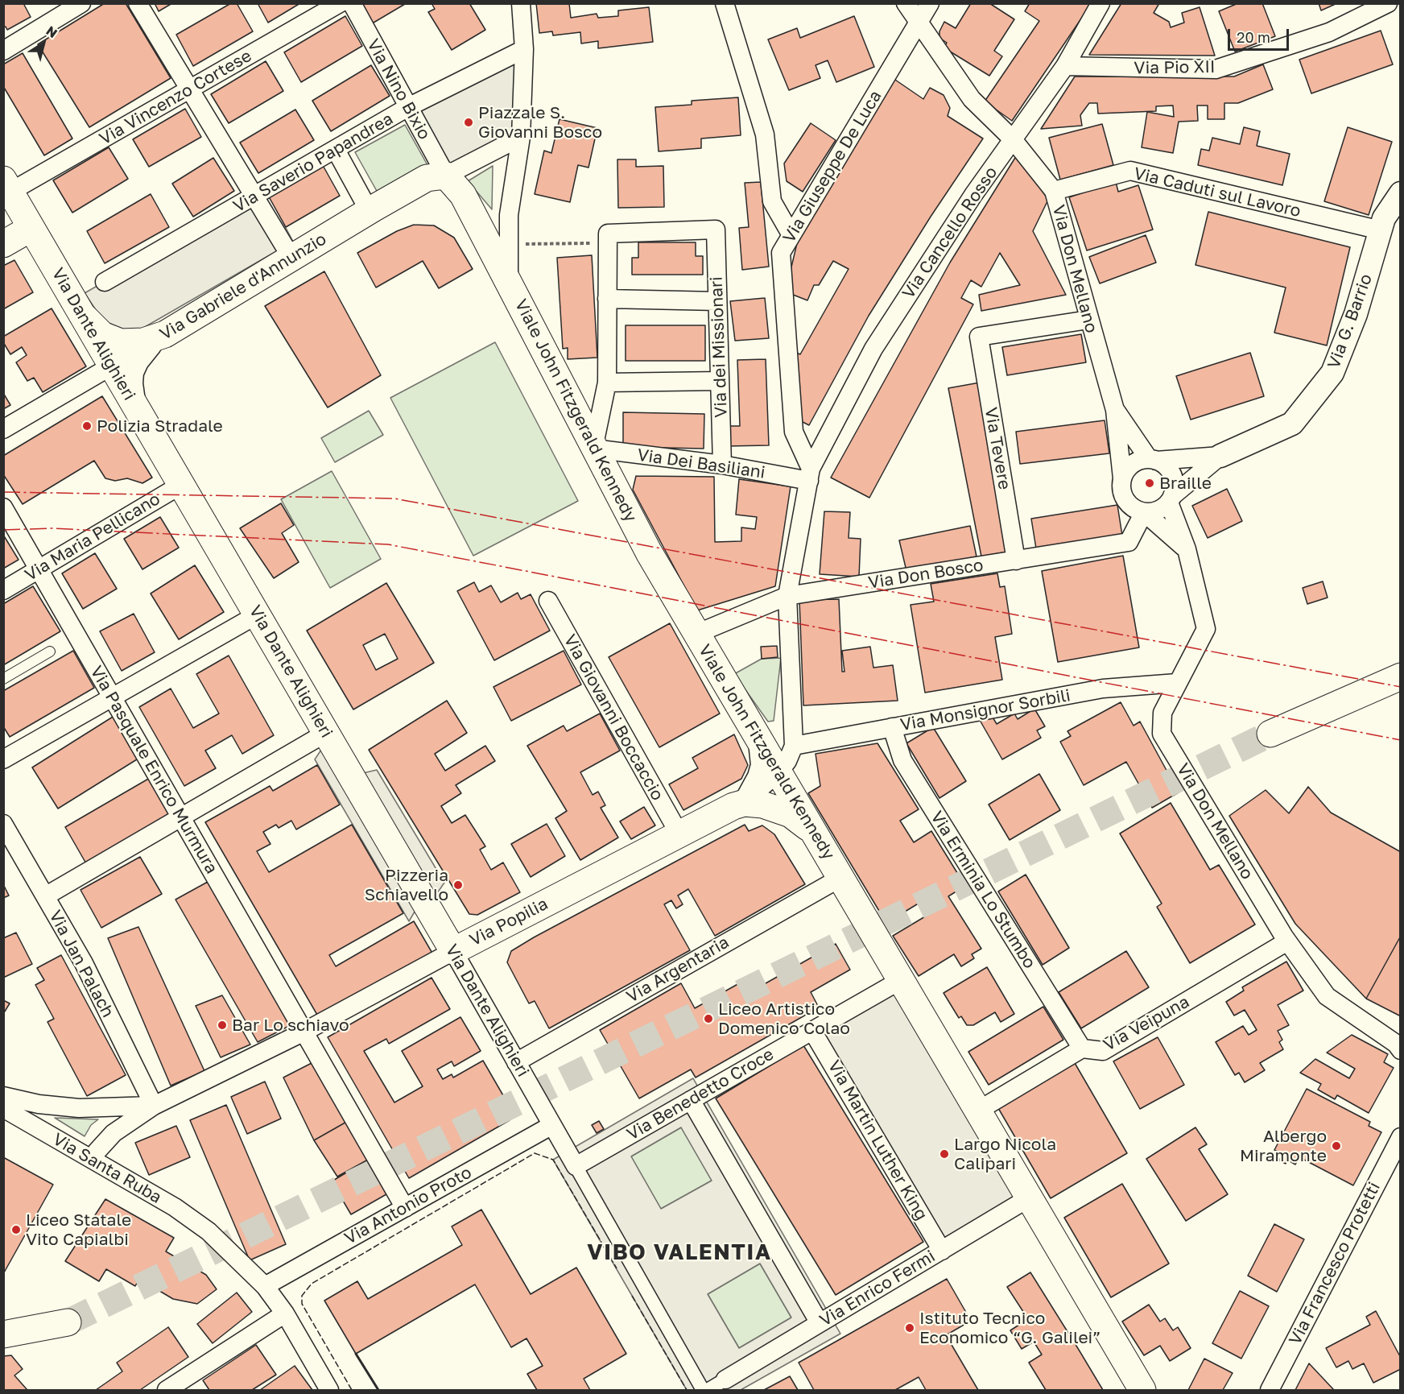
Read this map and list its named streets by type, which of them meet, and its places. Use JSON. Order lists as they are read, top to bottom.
{
  "streets": {
    "main road": [
      "Via Gabriele d'Annunzio",
      "Via Dante Alighieri",
      "Viale John Fitzgerald Kennedy",
      "Via Popilia"
    ],
    "street": [
      "Via Pio XII",
      "Via Nino Bixio",
      "Via Vincenzo Cortese",
      "Via Saverio Papandrea",
      "Via Giuseppe De Luca",
      "Via Caduti sul Lavoro",
      "Via Cancello Rosso",
      "Via Don Mellano",
      "Via G. Barrio",
      "Via dei Missionari",
      "Via Tevere",
      "Via Dei Basiliani",
      "Via Maria Pellicano",
      "Via Don Bosco",
      "Via Monsignor Sorbili",
      "Via Giovanni Boccaccio",
      "Via Pasquale Enrico Murmura",
      "Via Erminia Lo Stumbo",
      "Via Jan Palach",
      "Via Argentaria",
      "Via Veipuna",
      "Via Benedetto Croce",
      "Via Martin Luther King",
      "Via Santa Ruba",
      "Via Antonio Proto",
      "Via Francesco Protetti",
      "Via Enrico Fermi"
    ]
  },
  "crossings": [
    ["Via Pio XII", "Via Cancello Rosso"],
    ["Via Nino Bixio", "Via Saverio Papandrea"],
    ["Via Nino Bixio", "Viale John Fitzgerald Kennedy"],
    ["Via Vincenzo Cortese", "Via Dante Alighieri"],
    ["Via Giuseppe De Luca", "Via Cancello Rosso"],
    ["Via Giuseppe De Luca", "Via Don Mellano"],
    ["Via Giuseppe De Luca", "Via Dei Basiliani"],
    ["Via Caduti sul Lavoro", "Via Don Mellano"],
    ["Via Caduti sul Lavoro", "Via G. Barrio"],
    ["Via Cancello Rosso", "Via Don Mellano"],
    ["Via Cancello Rosso", "Via Dei Basiliani"],
    ["Via Don Mellano", "Via Tevere"],
    ["Via Don Mellano", "Via Don Bosco"],
    ["Via Don Mellano", "Via Monsignor Sorbili"],
    ["Via Don Mellano", "Via Veipuna"],
    ["Via Gabriele d'Annunzio", "Via Dante Alighieri"],
    ["Via Dante Alighieri", "Via Maria Pellicano"],
    ["Via Dante Alighieri", "Via Popilia"],
    ["Via Dante Alighieri", "Via Argentaria"],
    ["Via Dante Alighieri", "Via Benedetto Croce"],
    ["Via Dante Alighieri", "Via Antonio Proto"],
    ["Via dei Missionari", "Via Dei Basiliani"],
    ["Viale John Fitzgerald Kennedy", "Via Dei Basiliani"],
    ["Viale John Fitzgerald Kennedy", "Via Don Bosco"],
    ["Viale John Fitzgerald Kennedy", "Via Popilia"],
    ["Viale John Fitzgerald Kennedy", "Via Argentaria"],
    ["Viale John Fitzgerald Kennedy", "Via Veipuna"],
    ["Viale John Fitzgerald Kennedy", "Via Benedetto Croce"],
    ["Viale John Fitzgerald Kennedy", "Via Enrico Fermi"],
    ["Via Tevere", "Via Don Bosco"],
    ["Via Maria Pellicano", "Via Pasquale Enrico Murmura"],
    ["Via Monsignor Sorbili", "Via Erminia Lo Stumbo"],
    ["Via Giovanni Boccaccio", "Via Popilia"],
    ["Via Pasquale Enrico Murmura", "Via Popilia"],
    ["Via Pasquale Enrico Murmura", "Via Antonio Proto"],
    ["Via Erminia Lo Stumbo", "Via Veipuna"],
    ["Via Popilia", "Via Jan Palach"],
    ["Via Popilia", "Via Santa Ruba"],
    ["Via Benedetto Croce", "Via Martin Luther King"],
    ["Via Martin Luther King", "Via Enrico Fermi"],
    ["Via Santa Ruba", "Via Antonio Proto"]
  ],
  "districts": ["VIBO VALENTIA"],
  "places": [
    "Piazzale S. Giovanni Bosco",
    "Polizia Stradale",
    "Braille",
    "Pizzeria Schiavello",
    "Liceo Artistico Domenico Colao",
    "Bar Lo schiavo",
    "Albergo Miramonte",
    "Largo Nicola Calipari",
    "Liceo Statale Vito Capialbi",
    "Istituto Tecnico Economico “G. Galilei”"
  ],
  "scale_bar": "20 m",
  "north": "top right"
}
